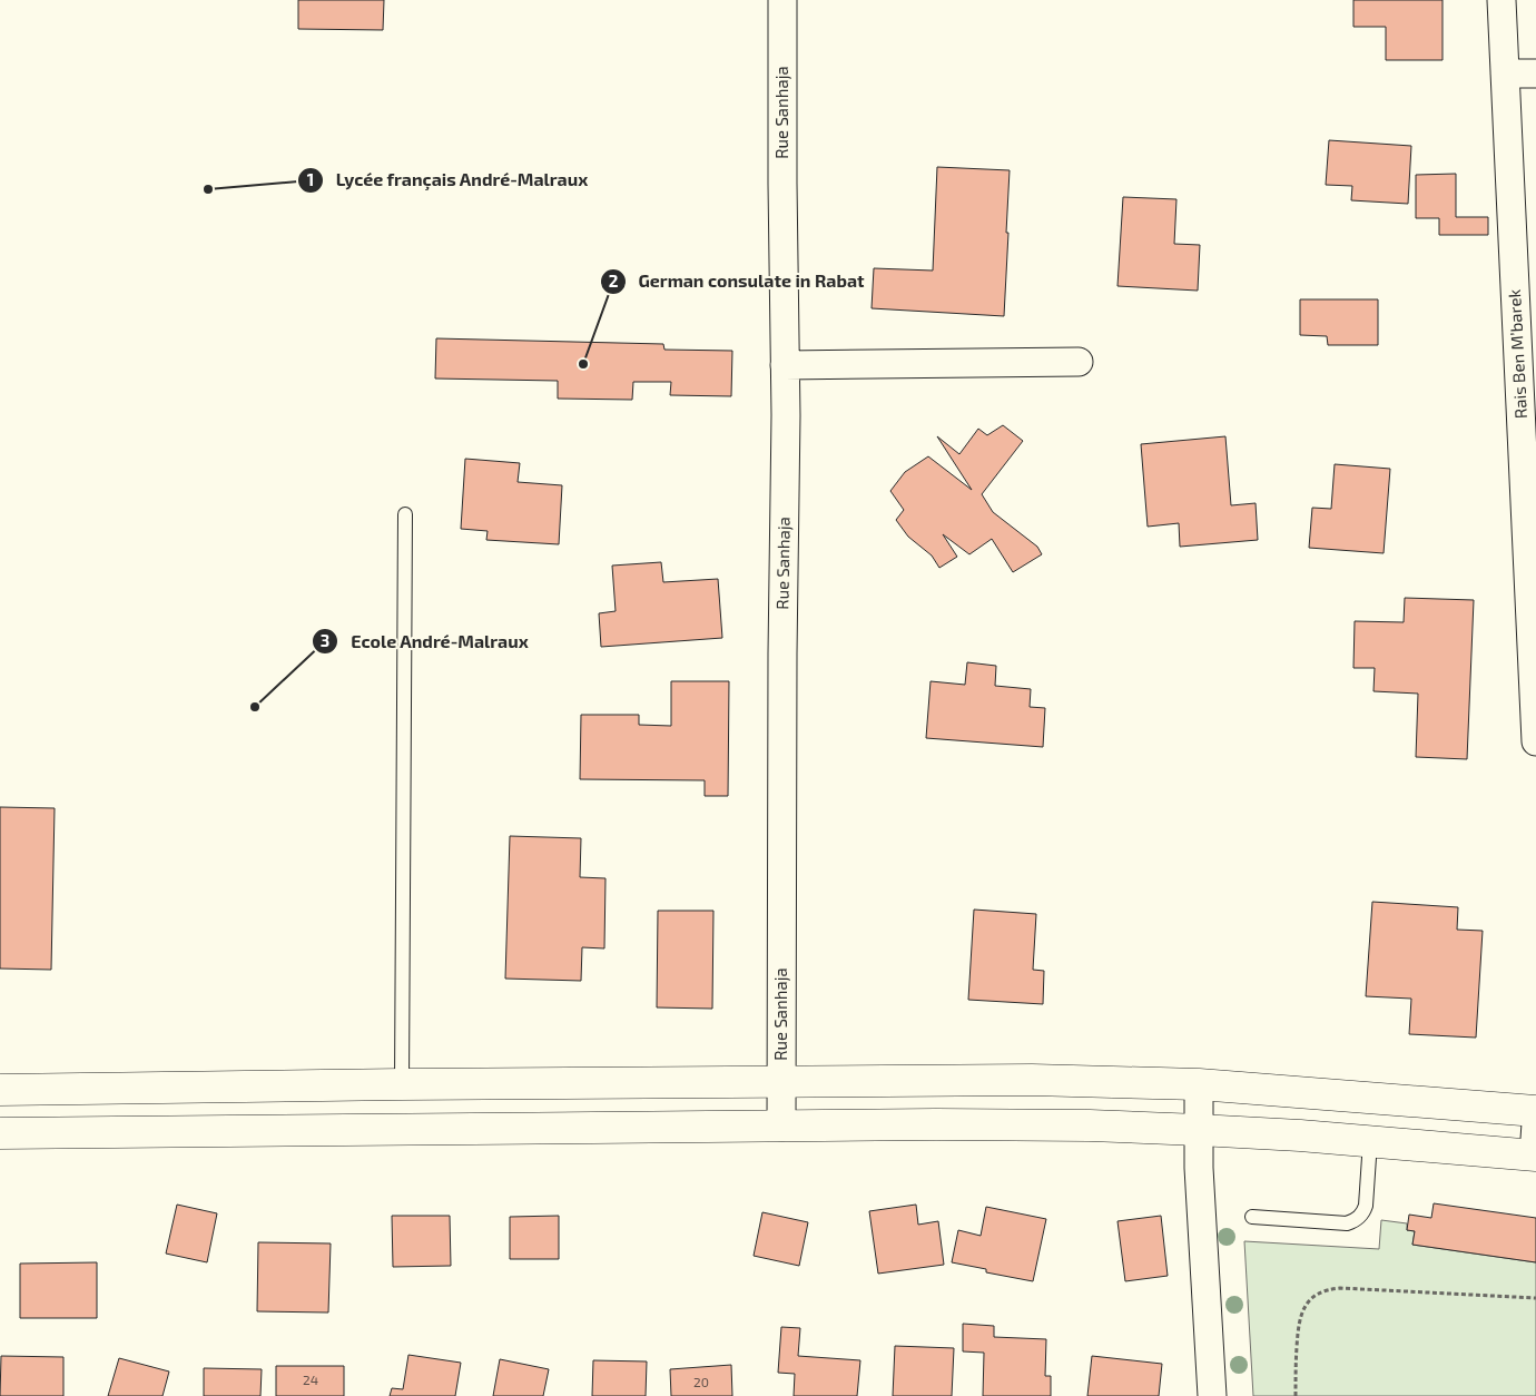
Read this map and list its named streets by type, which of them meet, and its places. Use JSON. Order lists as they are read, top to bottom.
{
  "streets": {
    "street": ["Rue Sanhaja", "Rais Ben M’barek"]
  },
  "places": ["Lycée français André-Malraux", "German consulate in Rabat", "Ecole André-Malraux"],
  "house_numbers": ["24", "20"]
}
